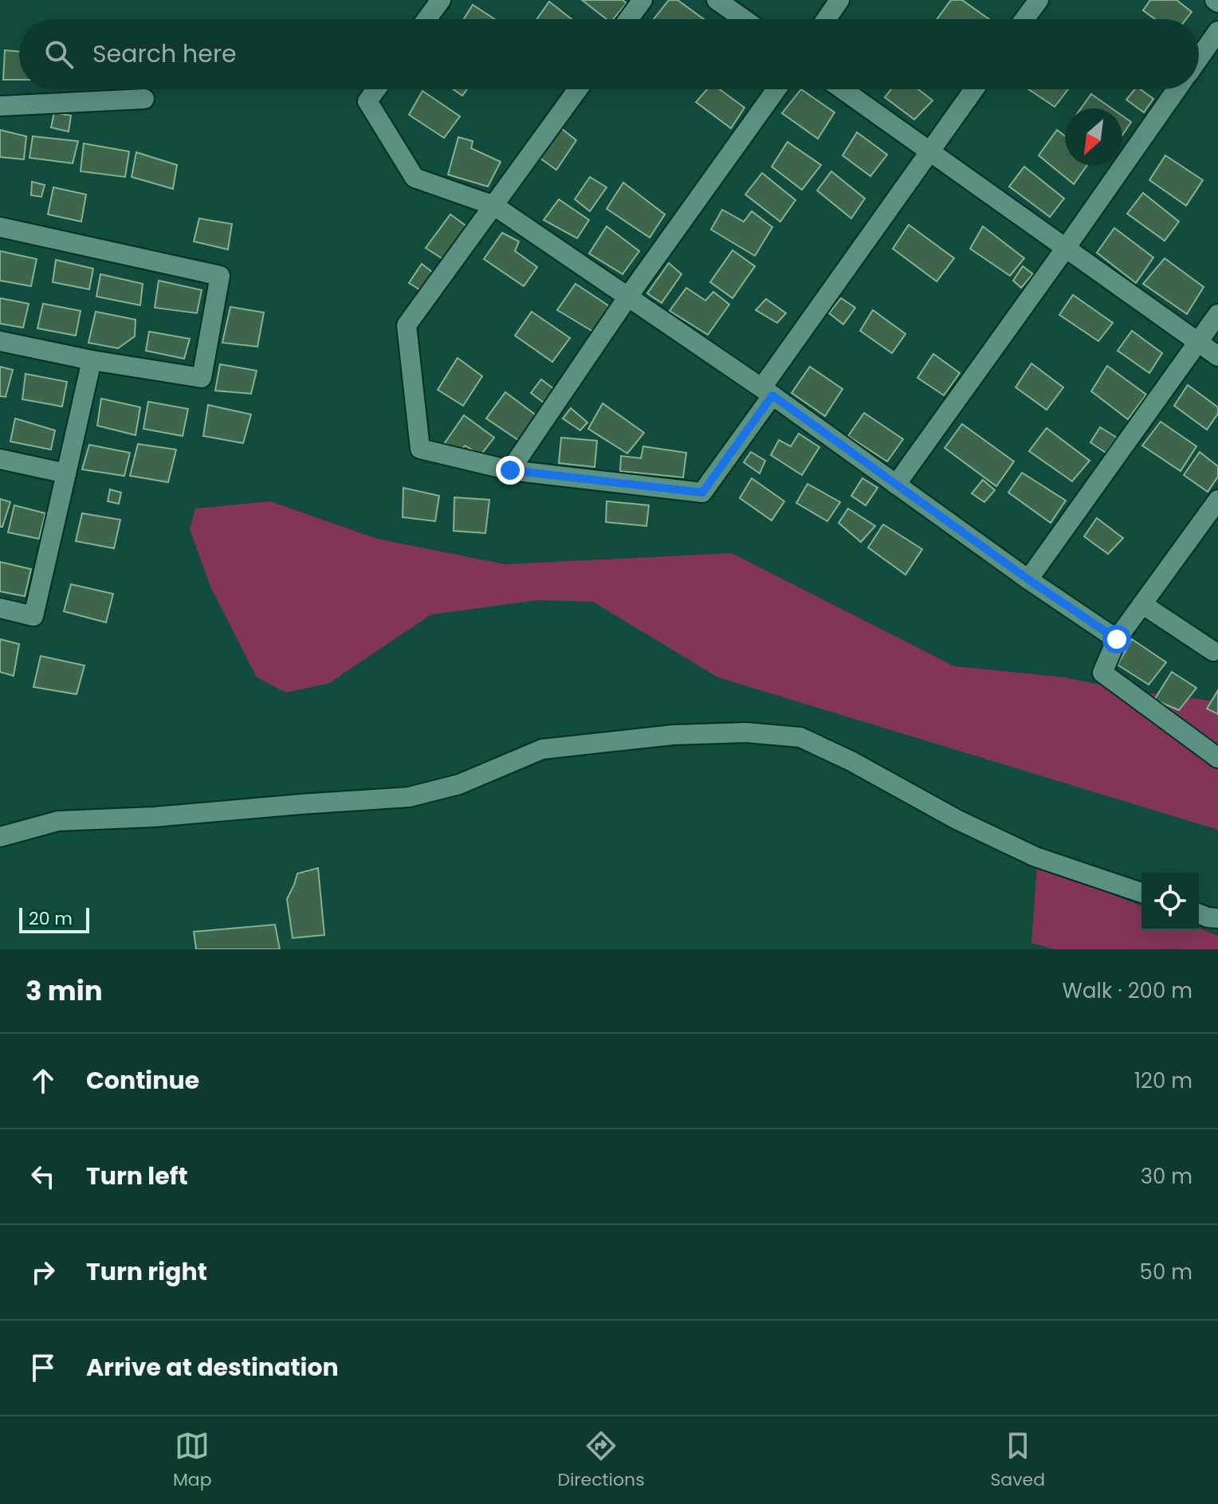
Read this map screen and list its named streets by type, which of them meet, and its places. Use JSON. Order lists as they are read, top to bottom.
{
  "scale_bar": "20 m",
  "north": "bottom left",
  "page": {
    "search": "Search here",
    "scale": "20 m",
    "heading": ["3 min", "Walk · 200 m"],
    "list": [
      ["Continue", "120 m"],
      ["Turn left", "30 m"],
      ["Turn right", "50 m"],
      "Arrive at destination"
    ],
    "nav": ["Map", "Directions", "Saved"]
  }
}
